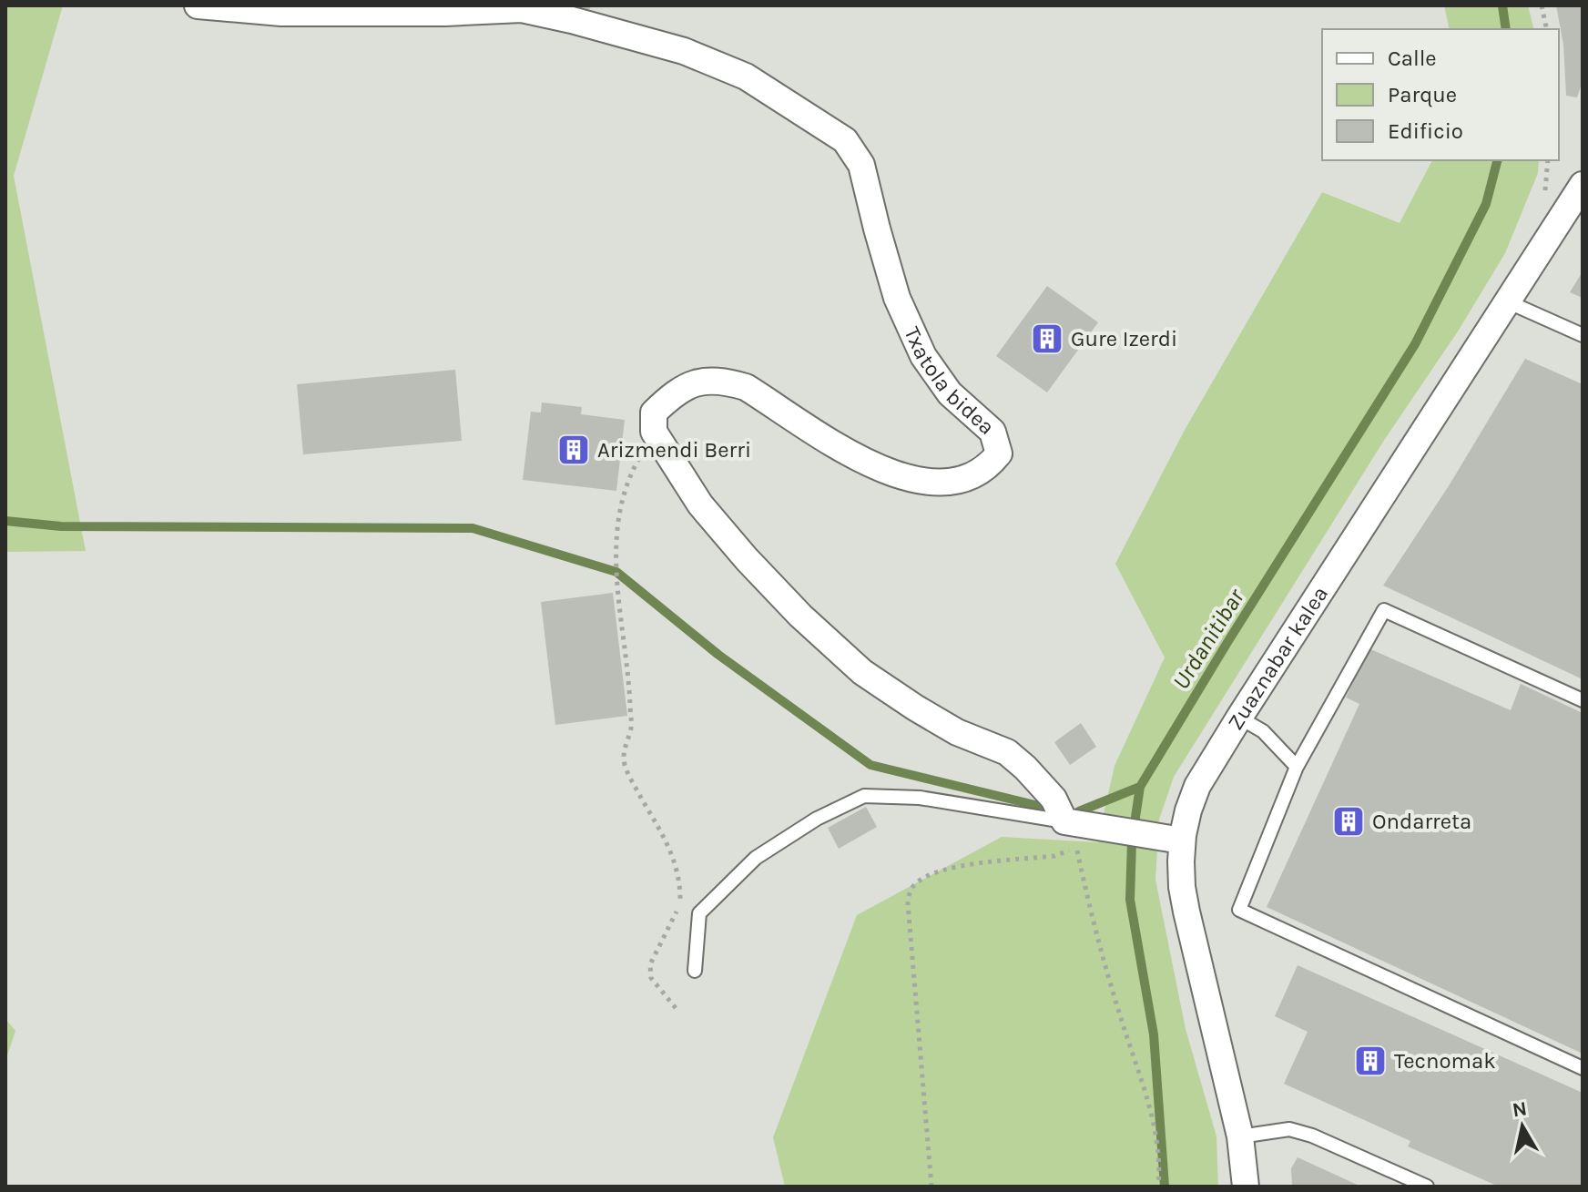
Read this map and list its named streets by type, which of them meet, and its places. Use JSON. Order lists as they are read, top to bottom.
{
  "streets": {
    "street": ["Txatola bidea", "Zuaznabar kalea"]
  },
  "water": ["Urdanitibar"],
  "places": {
    "building": [
      "Gure Izerdi",
      "Arizmendi Berri",
      "Ondarreta",
      "Tecnomak"
    ]
  },
  "legend": ["Calle", "Parque", "Edificio"],
  "north": "top"
}
